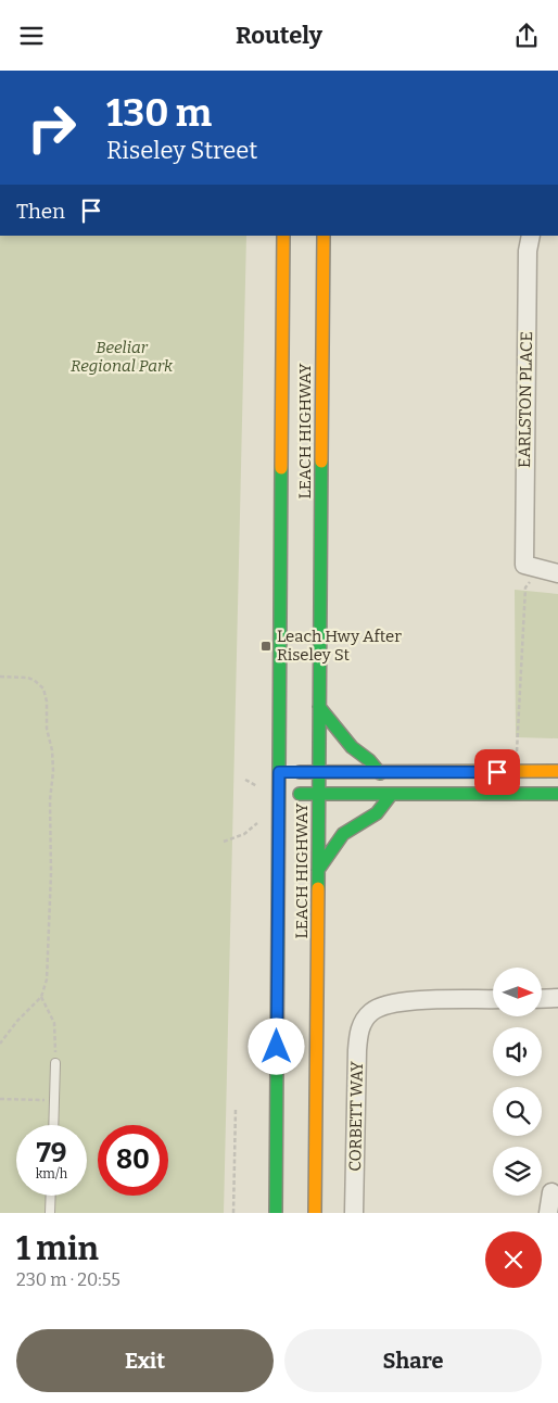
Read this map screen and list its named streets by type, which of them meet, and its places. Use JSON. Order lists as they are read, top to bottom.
{
  "streets": {
    "highway": ["LEACH HIGHWAY"],
    "street": ["EARLSTON PLACE", "CORBETT WAY"]
  },
  "parks": ["Beeliar Regional Park"],
  "places": {
    "transit": ["Leach Hwy After Riseley St"]
  },
  "north": "right",
  "page": {
    "header": "Routely",
    "turn": ["130 m", "Riseley Street"],
    "then": "Then",
    "speed": "79 km/h",
    "limit": "80",
    "heading": ["1 min", "230 m · 20:55"],
    "buttons": ["Exit", "Share"]
  }
}
